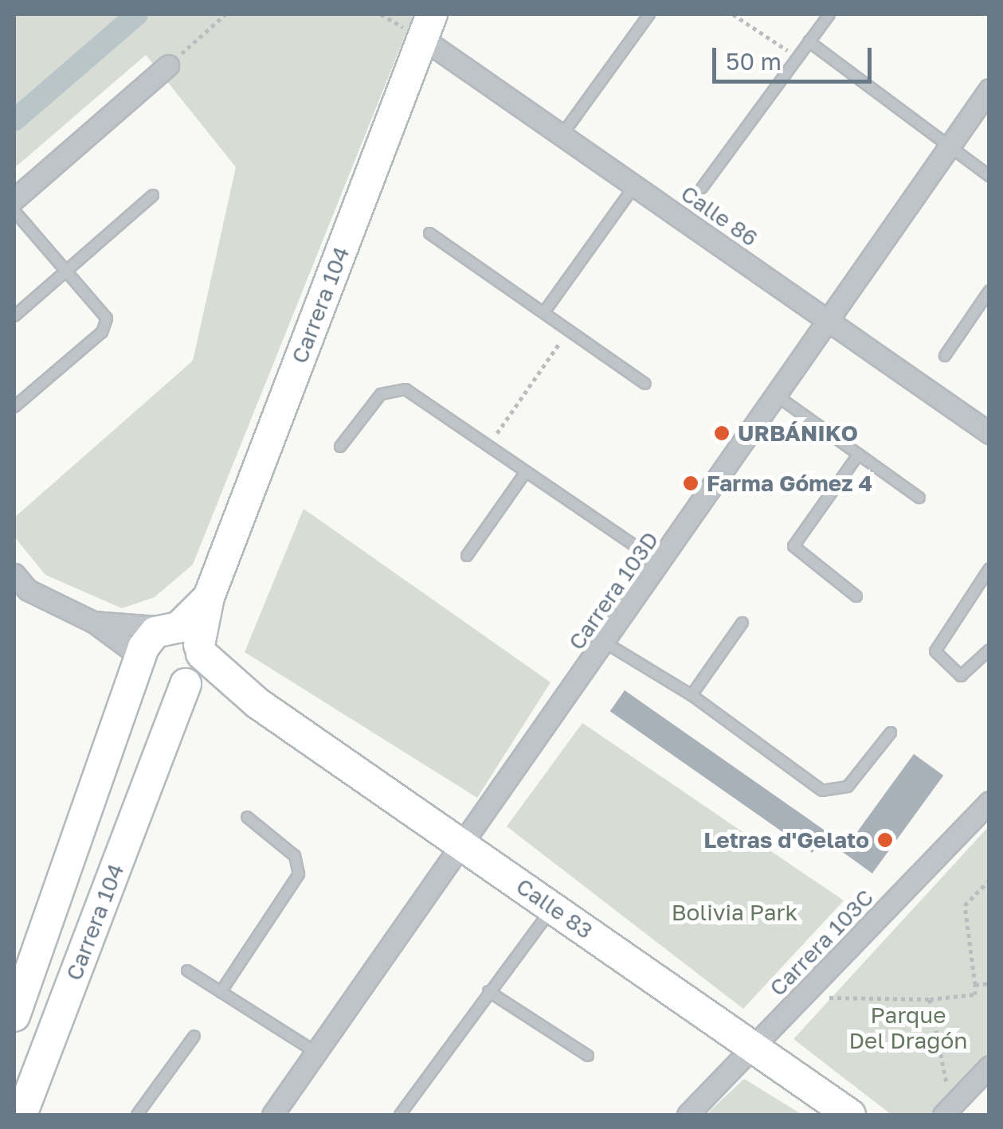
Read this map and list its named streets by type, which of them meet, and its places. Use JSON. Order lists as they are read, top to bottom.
{
  "streets": {
    "street": [
      "Calle 86",
      "Carrera 104",
      "Carrera 103D",
      "Calle 83",
      "Carrera 103C"
    ]
  },
  "crossings": [
    ["Calle 86", "Carrera 104"],
    ["Calle 86", "Carrera 103D"],
    ["Carrera 104", "Calle 83"],
    ["Carrera 103D", "Calle 83"],
    ["Calle 83", "Carrera 103C"]
  ],
  "parks": ["Bolivia Park", "Parque Del Dragón"],
  "places": ["URBÁNIKO", "Farma Gómez 4", "Letras d'Gelato"],
  "scale_bar": "50 m"
}
